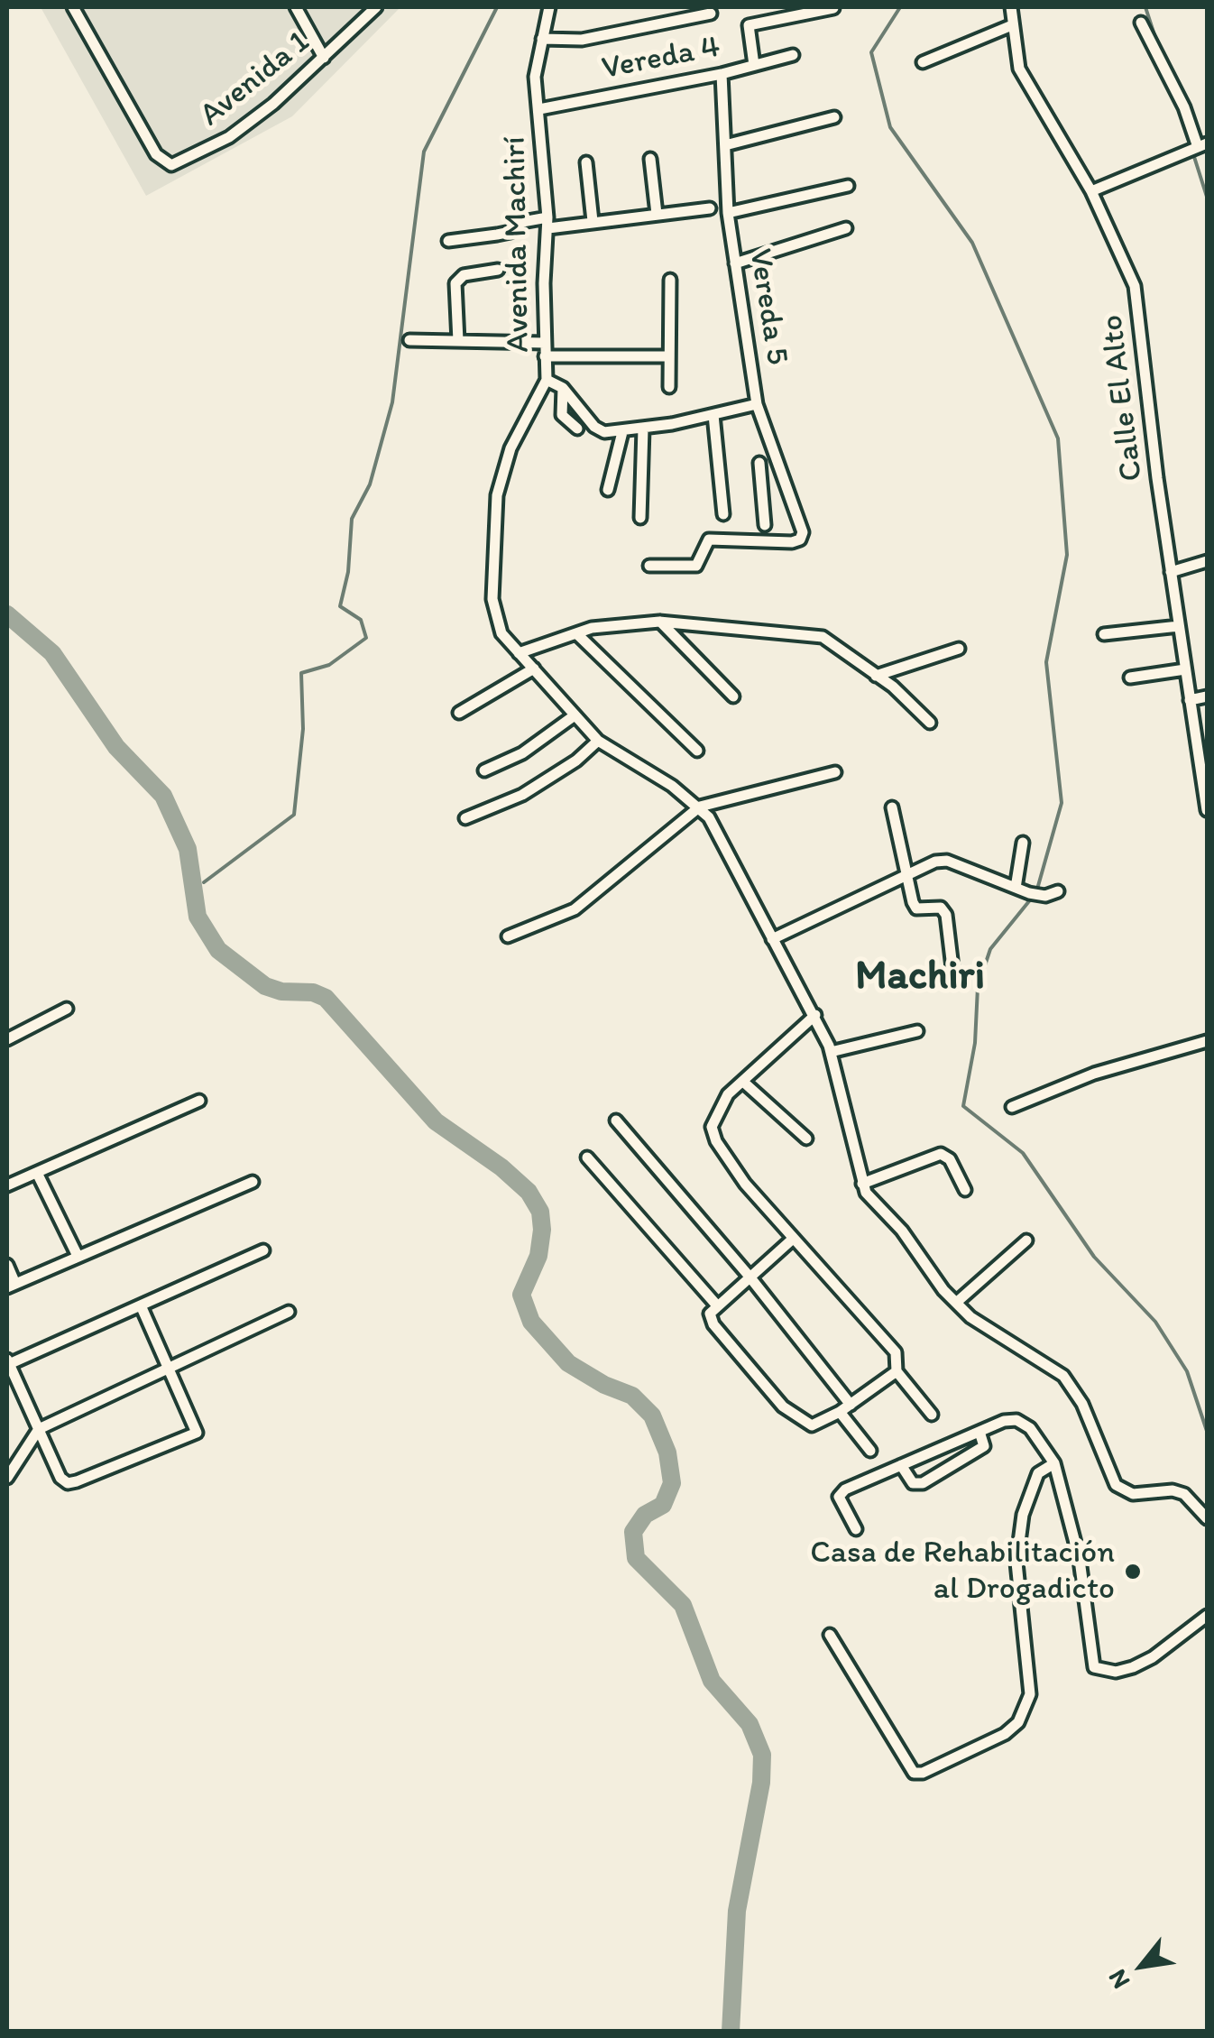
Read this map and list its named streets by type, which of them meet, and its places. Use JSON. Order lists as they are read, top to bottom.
{
  "streets": {
    "street": [
      "Vereda 4",
      "Avenida 1",
      "Avenida Machirí",
      "Vereda 5",
      "Calle El Alto"
    ]
  },
  "crossings": [
    ["Vereda 4", "Avenida Machirí"],
    ["Vereda 4", "Vereda 5"]
  ],
  "districts": ["Machiri"],
  "places": ["Casa de Rehabilitación al Drogadicto"],
  "north": "bottom left"
}
